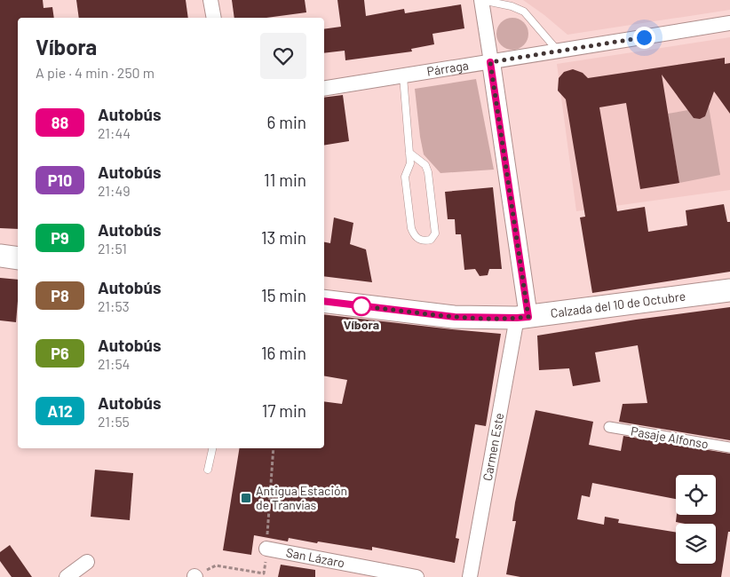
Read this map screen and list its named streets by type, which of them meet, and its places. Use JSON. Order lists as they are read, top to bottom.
{
  "streets": {
    "main road": ["Calzada del 10 de Octubre"],
    "street": [
      "Párraga",
      "Pasaje Alfonso",
      "Carmen Este",
      "San Lázaro"
    ]
  },
  "crossings": [
    ["Calzada del 10 de Octubre", "Carmen Este"]
  ],
  "places": {
    "other": ["Víbora"],
    "transit": ["Antigua Estación de Tranvías"]
  },
  "lines": ["bus line 88"],
  "page": {
    "heading": ["Víbora", "A pie · 4 min · 250 m"],
    "list": [
      {
        "mark": "88",
        "name": "Autobús",
        "note": "21:44",
        "value": "6 min"
      },
      {
        "mark": "P10",
        "name": "Autobús",
        "note": "21:49",
        "value": "11 min"
      },
      {
        "mark": "P9",
        "name": "Autobús",
        "note": "21:51",
        "value": "13 min"
      },
      {
        "mark": "P8",
        "name": "Autobús",
        "note": "21:53",
        "value": "15 min"
      },
      {
        "mark": "P6",
        "name": "Autobús",
        "note": "21:54",
        "value": "16 min"
      },
      {
        "mark": "A12",
        "name": "Autobús",
        "note": "21:55",
        "value": "17 min"
      }
    ]
  }
}
